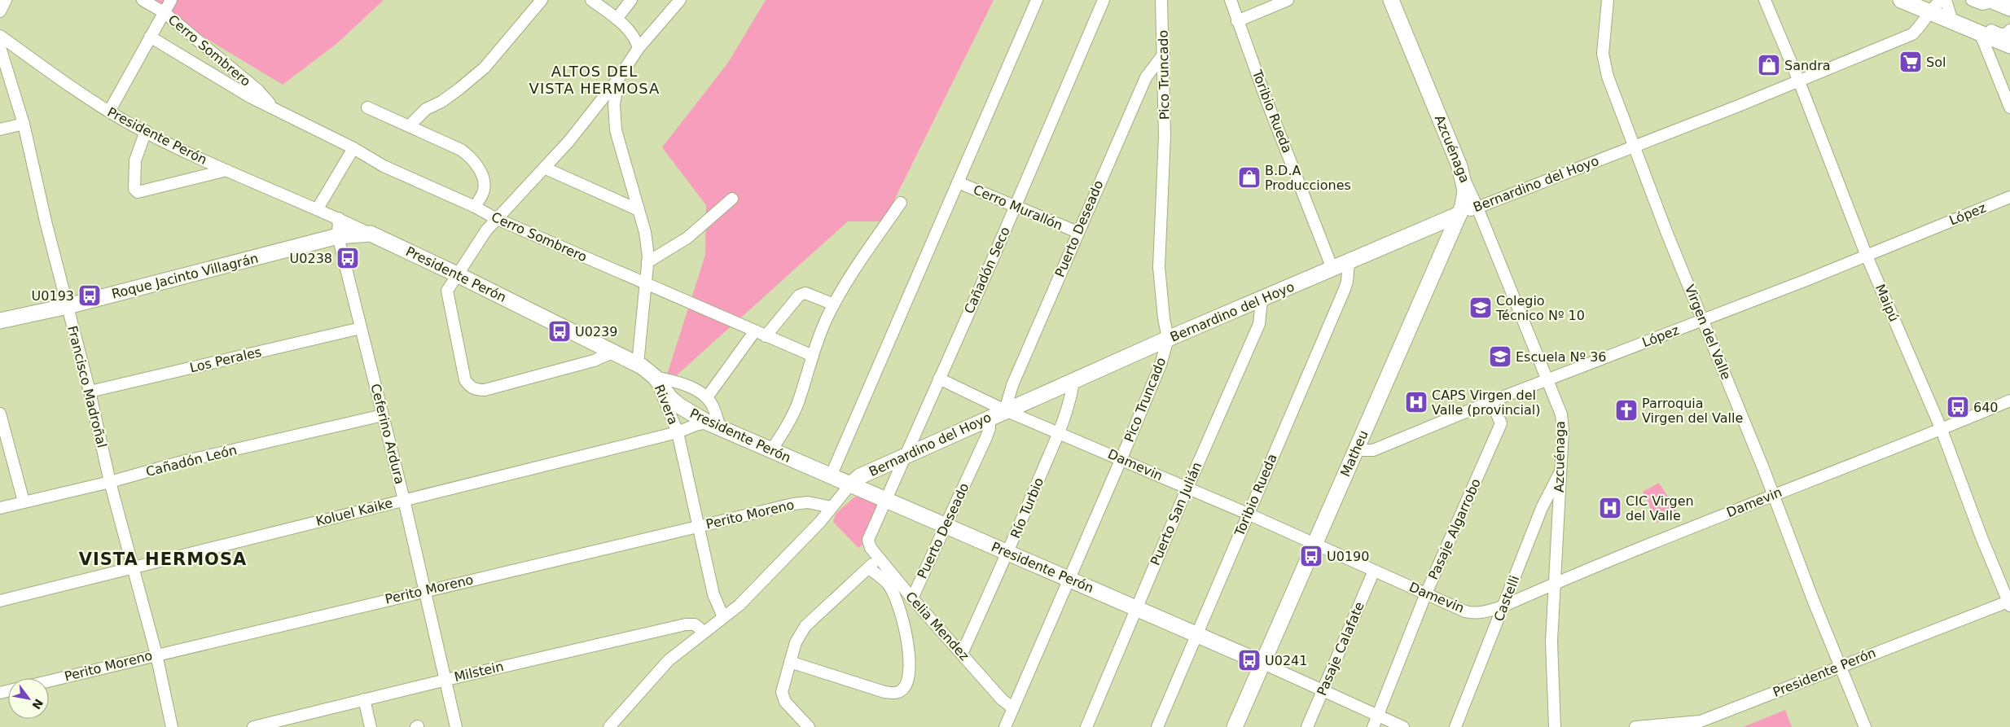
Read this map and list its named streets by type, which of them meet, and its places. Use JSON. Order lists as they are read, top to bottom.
{
  "streets": {
    "street": [
      "Cerro Sombrero",
      "Pico Truncado",
      "Toribio Rueda",
      "Presidente Perón",
      "Azcuénaga",
      "Bernardino del Hoyo",
      "Cerro Murallón",
      "López",
      "Puerto Deseado",
      "Cañadón Seco",
      "Roque Jacinto Villagrán",
      "Maipú",
      "Virgen del Valle",
      "Los Perales",
      "Francisco Madroñal",
      "Rivera",
      "Ceferino Ardura",
      "Matheu",
      "Cañadón León",
      "Damevin",
      "Río Turbio",
      "Koluel Kaike",
      "Puerto San Julián",
      "Perito Moreno",
      "Pasaje Algarrobo",
      "Castelli",
      "Celia Mendez",
      "Pasaje Calafate",
      "Milstein"
    ]
  },
  "crossings": [
    ["Pico Truncado", "Presidente Perón"],
    ["Pico Truncado", "Bernardino del Hoyo"],
    ["Pico Truncado", "Puerto Deseado"],
    ["Pico Truncado", "Damevin"],
    ["Pico Truncado", "Celia Mendez"],
    ["Toribio Rueda", "Presidente Perón"],
    ["Toribio Rueda", "Bernardino del Hoyo"],
    ["Toribio Rueda", "Damevin"],
    ["Presidente Perón", "Bernardino del Hoyo"],
    ["Presidente Perón", "Puerto Deseado"],
    ["Presidente Perón", "Cañadón Seco"],
    ["Presidente Perón", "Roque Jacinto Villagrán"],
    ["Presidente Perón", "Maipú"],
    ["Presidente Perón", "Virgen del Valle"],
    ["Presidente Perón", "Rivera"],
    ["Presidente Perón", "Ceferino Ardura"],
    ["Presidente Perón", "Matheu"],
    ["Presidente Perón", "Río Turbio"],
    ["Presidente Perón", "Koluel Kaike"],
    ["Presidente Perón", "Puerto San Julián"],
    ["Presidente Perón", "Pasaje Algarrobo"],
    ["Presidente Perón", "Pasaje Calafate"],
    ["Azcuénaga", "Bernardino del Hoyo"],
    ["Azcuénaga", "López"],
    ["Azcuénaga", "Matheu"],
    ["Azcuénaga", "Damevin"],
    ["Azcuénaga", "Castelli"],
    ["Bernardino del Hoyo", "Puerto Deseado"],
    ["Bernardino del Hoyo", "Cañadón Seco"],
    ["Bernardino del Hoyo", "Maipú"],
    ["Bernardino del Hoyo", "Virgen del Valle"],
    ["Bernardino del Hoyo", "Rivera"],
    ["Bernardino del Hoyo", "Matheu"],
    ["Bernardino del Hoyo", "Damevin"],
    ["Bernardino del Hoyo", "Río Turbio"],
    ["Bernardino del Hoyo", "Puerto San Julián"],
    ["Bernardino del Hoyo", "Perito Moreno"],
    ["Bernardino del Hoyo", "Milstein"],
    ["Cerro Murallón", "Puerto Deseado"],
    ["Cerro Murallón", "Cañadón Seco"],
    ["López", "Maipú"],
    ["López", "Virgen del Valle"],
    ["López", "Matheu"],
    ["López", "Pasaje Algarrobo"],
    ["Puerto Deseado", "Damevin"],
    ["Puerto Deseado", "Celia Mendez"],
    ["Cañadón Seco", "Damevin"],
    ["Cañadón Seco", "Celia Mendez"],
    ["Roque Jacinto Villagrán", "Francisco Madroñal"],
    ["Roque Jacinto Villagrán", "Ceferino Ardura"],
    ["Maipú", "Damevin"],
    ["Virgen del Valle", "Damevin"],
    ["Los Perales", "Francisco Madroñal"],
    ["Los Perales", "Ceferino Ardura"],
    ["Francisco Madroñal", "Cañadón León"],
    ["Francisco Madroñal", "Koluel Kaike"],
    ["Francisco Madroñal", "Perito Moreno"],
    ["Rivera", "Koluel Kaike"],
    ["Rivera", "Perito Moreno"],
    ["Ceferino Ardura", "Cañadón León"],
    ["Ceferino Ardura", "Koluel Kaike"],
    ["Ceferino Ardura", "Perito Moreno"],
    ["Ceferino Ardura", "Milstein"],
    ["Matheu", "Damevin"],
    ["Damevin", "Río Turbio"],
    ["Damevin", "Puerto San Julián"],
    ["Damevin", "Pasaje Algarrobo"],
    ["Damevin", "Castelli"],
    ["Damevin", "Pasaje Calafate"],
    ["Río Turbio", "Celia Mendez"]
  ],
  "districts": ["ALTOS DEL VISTA HERMOSA", "VISTA HERMOSA"],
  "places": {
    "supermarket": ["Sol"],
    "shop": ["Sandra", "B.D.A Producciones"],
    "bus stop": [
      "U0238",
      "U0193",
      "U0239",
      "640",
      "U0190",
      "U0241"
    ],
    "school or university": ["Colegio Técnico Nº 10", "Escuela Nº 36"],
    "hospital": ["CAPS Virgen del Valle (provincial)", "CIC Virgen del Valle"],
    "church": ["Parroquia Virgen del Valle"]
  },
  "north": "bottom right"
}
